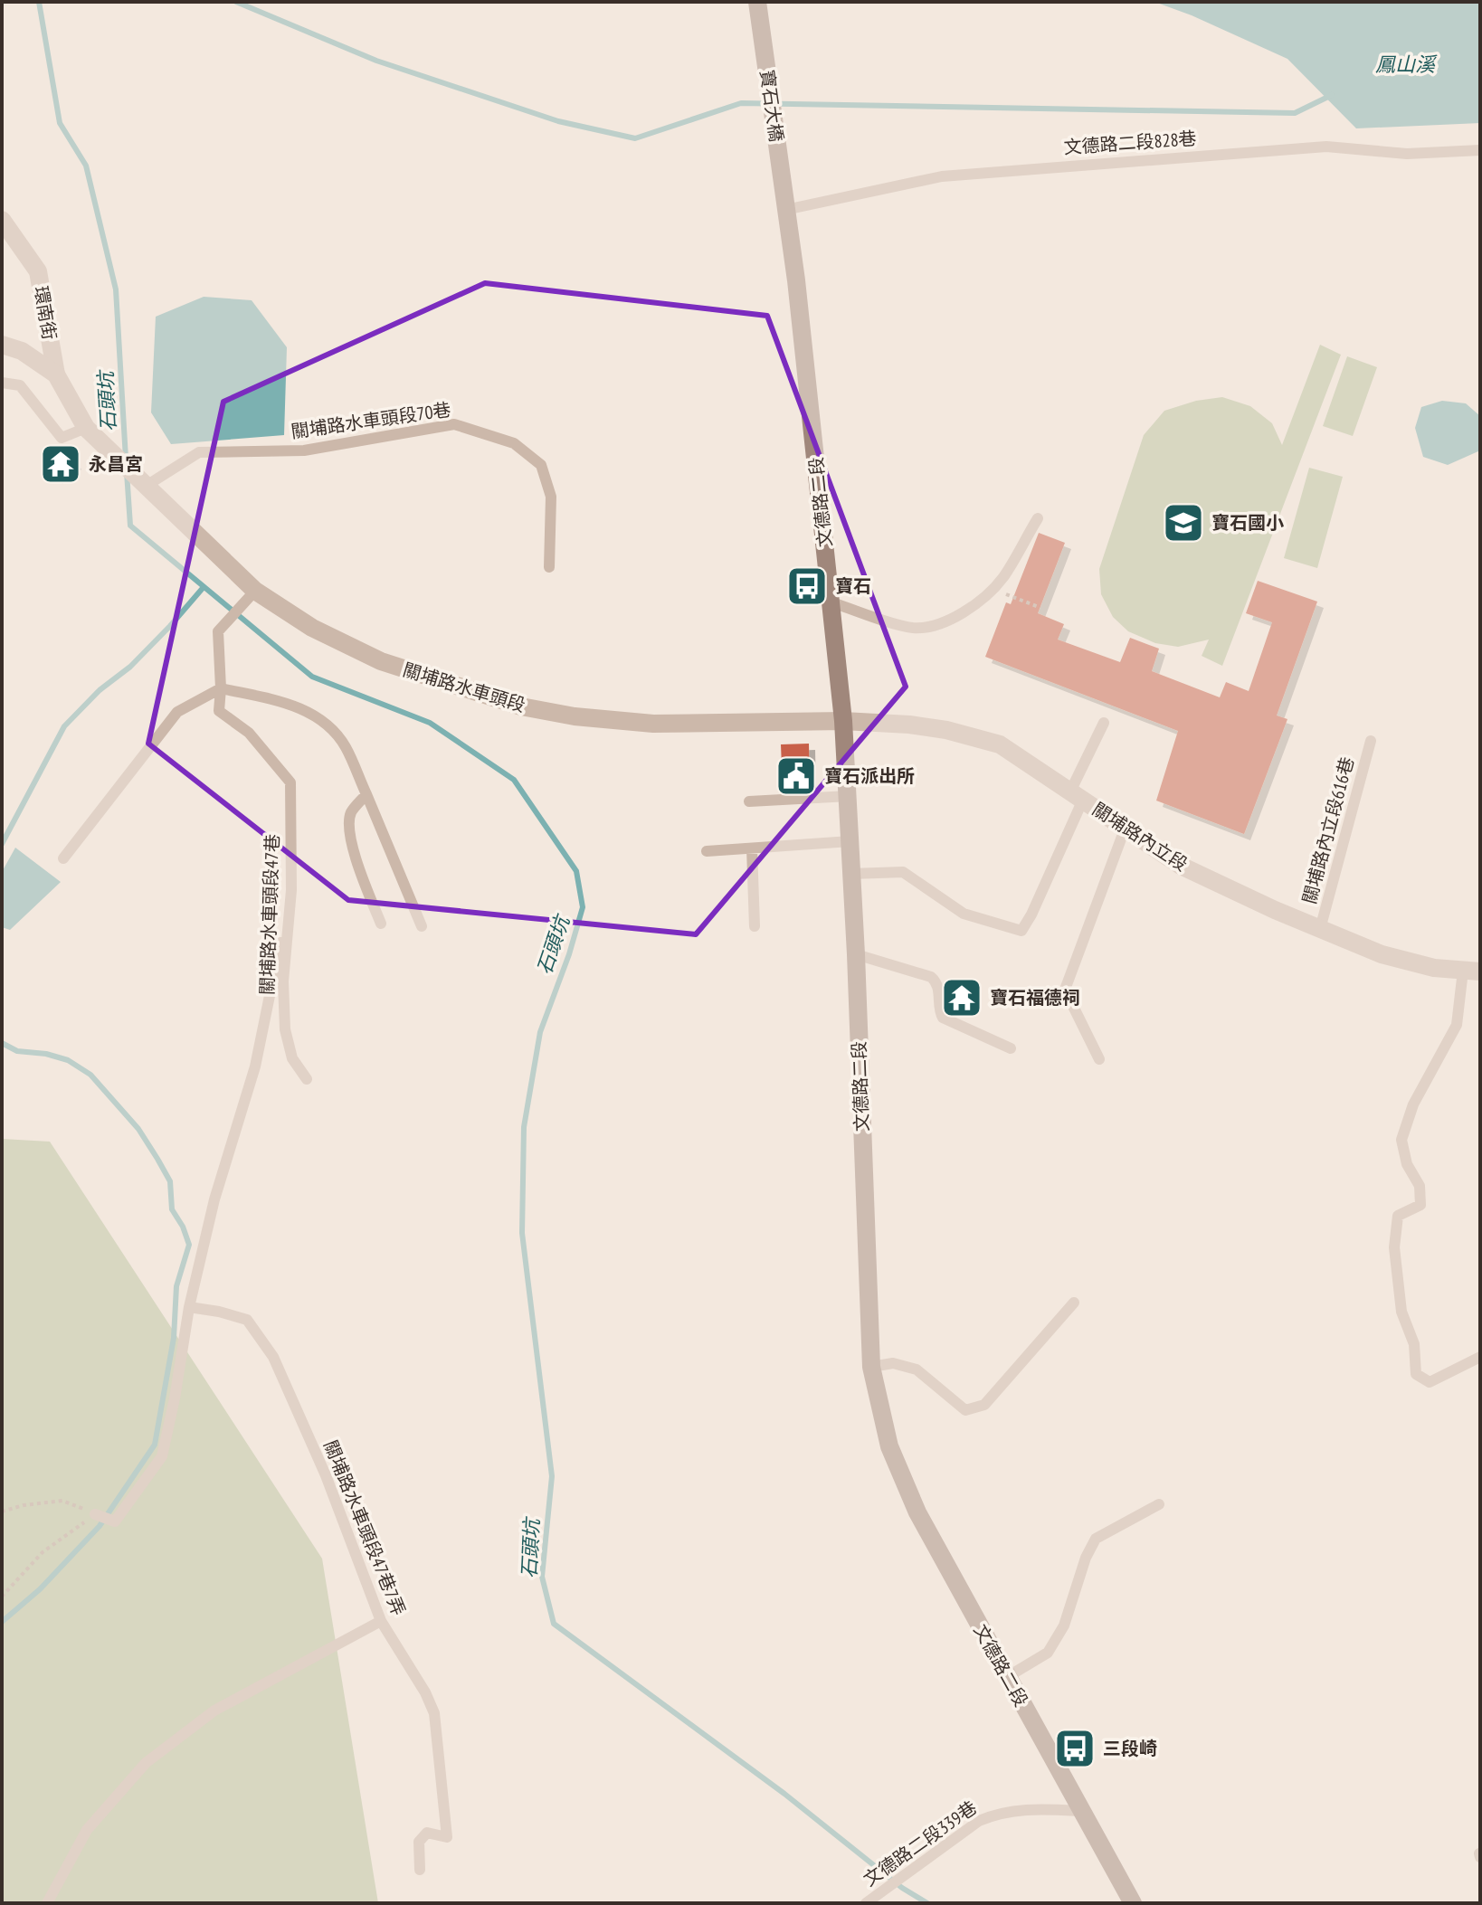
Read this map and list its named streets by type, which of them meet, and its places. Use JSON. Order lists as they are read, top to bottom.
{
  "streets": {
    "main road": ["寶石大橋", "文德路二段"],
    "street": ["環南街", "關埔路水車頭段", "關埔路內立段"],
    "lane": [
      "文德路二段828巷",
      "關埔路水車頭段70巷",
      "關埔路內立段616巷",
      "關埔路水車頭段47巷",
      "關埔路水車頭段47巷7弄",
      "文德路二段339巷"
    ]
  },
  "crossings": [
    ["寶石大橋", "文德路二段828巷"],
    ["寶石大橋", "文德路二段"],
    ["文德路二段828巷", "文德路二段"],
    ["關埔路水車頭段70巷", "關埔路水車頭段"],
    ["文德路二段", "關埔路水車頭段"],
    ["文德路二段", "關埔路內立段"],
    ["文德路二段", "文德路二段339巷"],
    ["關埔路水車頭段", "關埔路內立段"],
    ["關埔路水車頭段", "關埔路水車頭段47巷"],
    ["關埔路內立段616巷", "關埔路內立段"]
  ],
  "water": ["鳳山溪", "石頭坑"],
  "places": {
    "temple": ["永昌宮", "寶石福德祠"],
    "school or university": ["寶石國小"],
    "bus stop": ["寶石", "三段崎"],
    "public building": ["寶石派出所"]
  }
}
